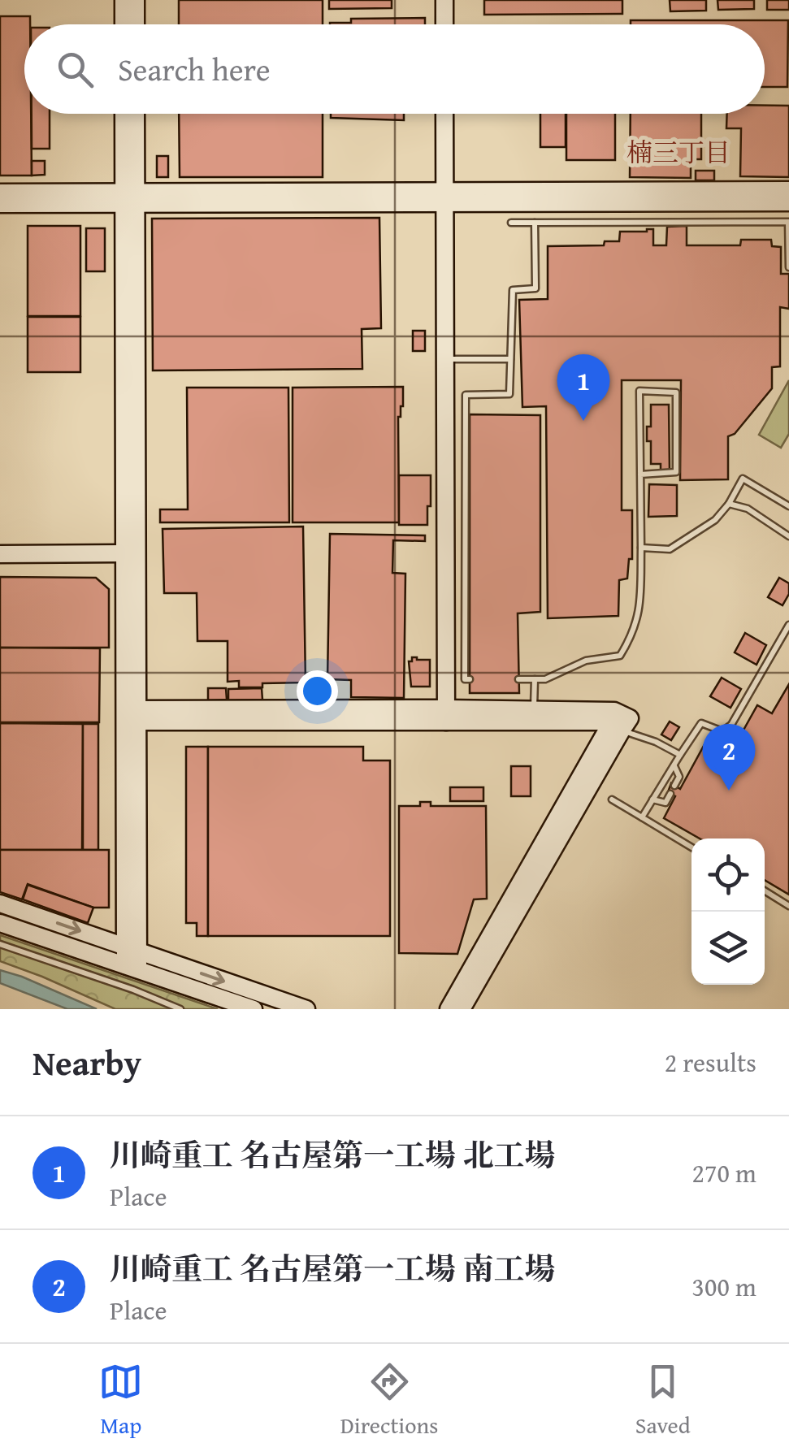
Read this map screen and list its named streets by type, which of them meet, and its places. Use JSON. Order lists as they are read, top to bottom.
{
  "districts": ["楠三丁目"],
  "page": {
    "search": "Search here",
    "pins": ["1", "2"],
    "heading": ["Nearby", "2 results"],
    "list": [
      {
        "mark": "1",
        "name": "川崎重工 名古屋第一工場 北工場",
        "note": "Place",
        "value": "270 m"
      },
      {
        "mark": "2",
        "name": "川崎重工 名古屋第一工場 南工場",
        "note": "Place",
        "value": "300 m"
      }
    ],
    "nav": ["Map", "Directions", "Saved"]
  }
}
